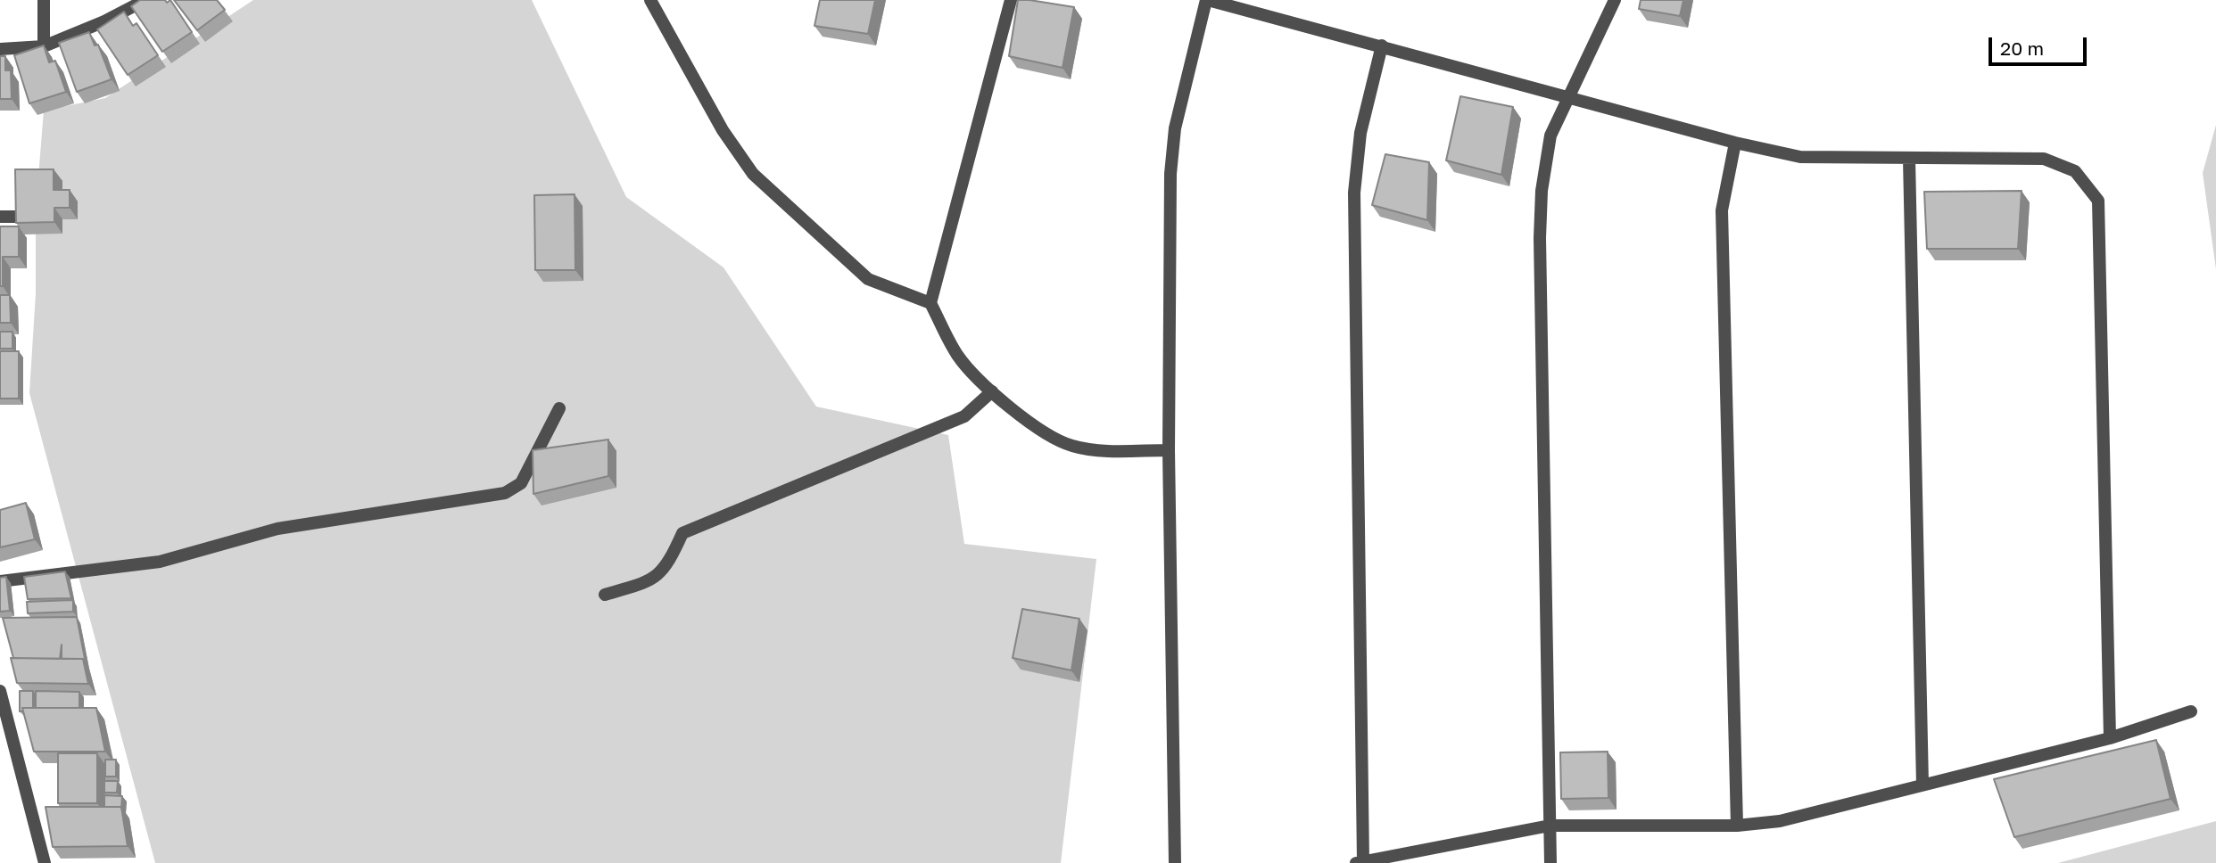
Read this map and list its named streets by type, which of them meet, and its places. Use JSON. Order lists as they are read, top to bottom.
{
  "scale_bar": "20 m"
}
